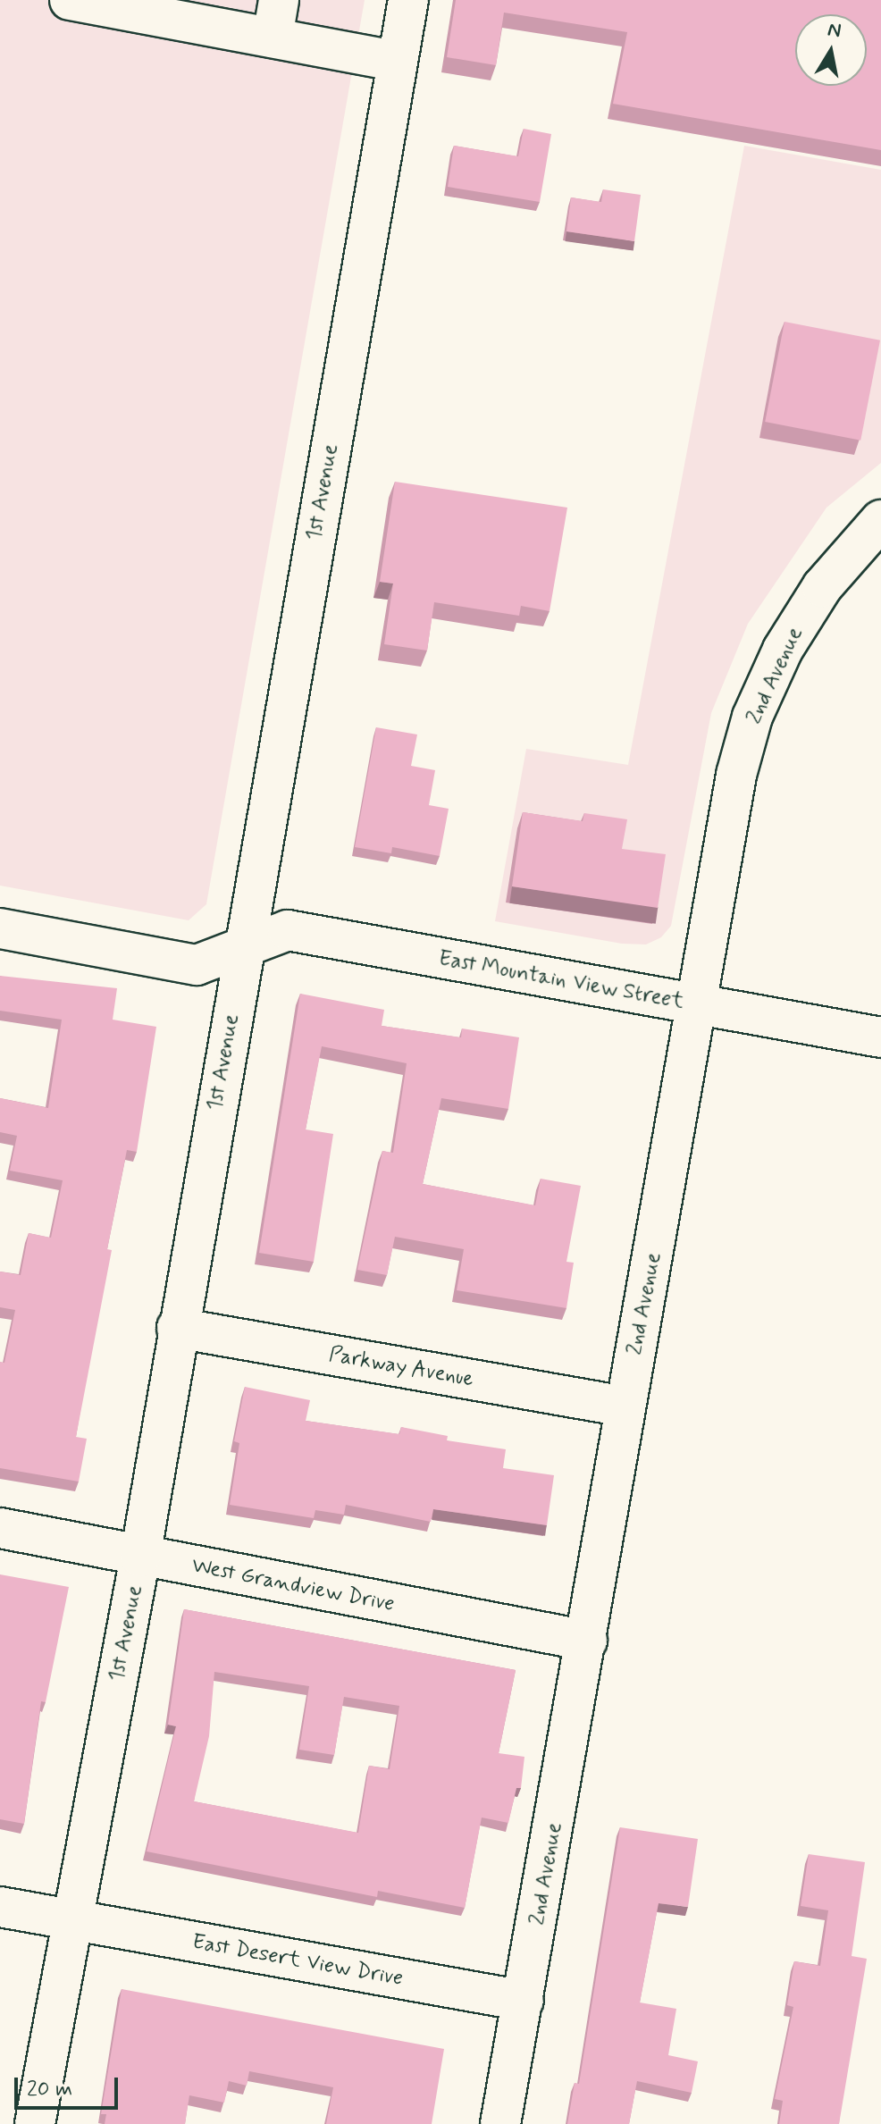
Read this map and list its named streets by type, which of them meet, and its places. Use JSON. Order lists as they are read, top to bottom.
{
  "streets": {
    "street": [
      "1st Avenue",
      "2nd Avenue",
      "East Mountain View Street",
      "Parkway Avenue",
      "West Grandview Drive",
      "East Desert View Drive"
    ]
  },
  "crossings": [
    ["1st Avenue", "East Mountain View Street"],
    ["1st Avenue", "Parkway Avenue"],
    ["1st Avenue", "West Grandview Drive"],
    ["1st Avenue", "East Desert View Drive"],
    ["2nd Avenue", "East Mountain View Street"],
    ["2nd Avenue", "Parkway Avenue"],
    ["2nd Avenue", "West Grandview Drive"],
    ["2nd Avenue", "East Desert View Drive"]
  ],
  "scale_bar": "20 m",
  "north": "top"
}
